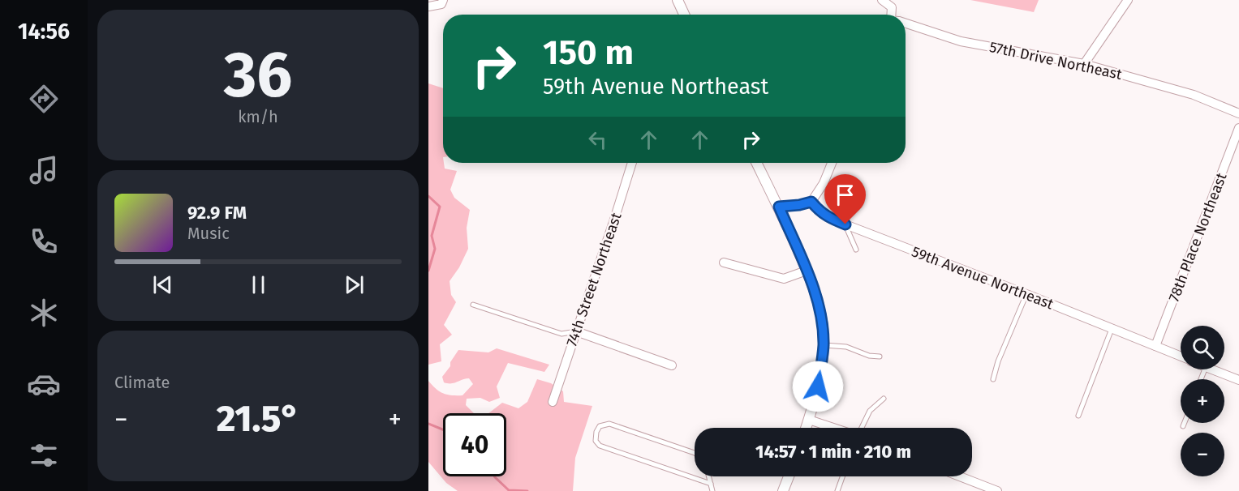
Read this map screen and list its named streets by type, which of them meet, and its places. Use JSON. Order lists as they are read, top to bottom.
{
  "streets": {
    "street": [
      "57th Drive Northeast",
      "78th Place Northeast",
      "59th Avenue Northeast",
      "74th Street Northeast"
    ]
  },
  "crossings": [
    ["78th Place Northeast", "59th Avenue Northeast"]
  ],
  "page": {
    "tabs": "14:56",
    "tile": [
      ["36", "km/h"],
      "Climate"
    ],
    "turn": ["150 m", "59th Avenue Northeast"],
    "song": ["92.9 FM", "Music"],
    "map_buttons": ["+", "−"],
    "heat": ["−", "21.5°", "+"],
    "limit": "40",
    "trip": "14:57 · 1 min · 210 m"
  }
}
